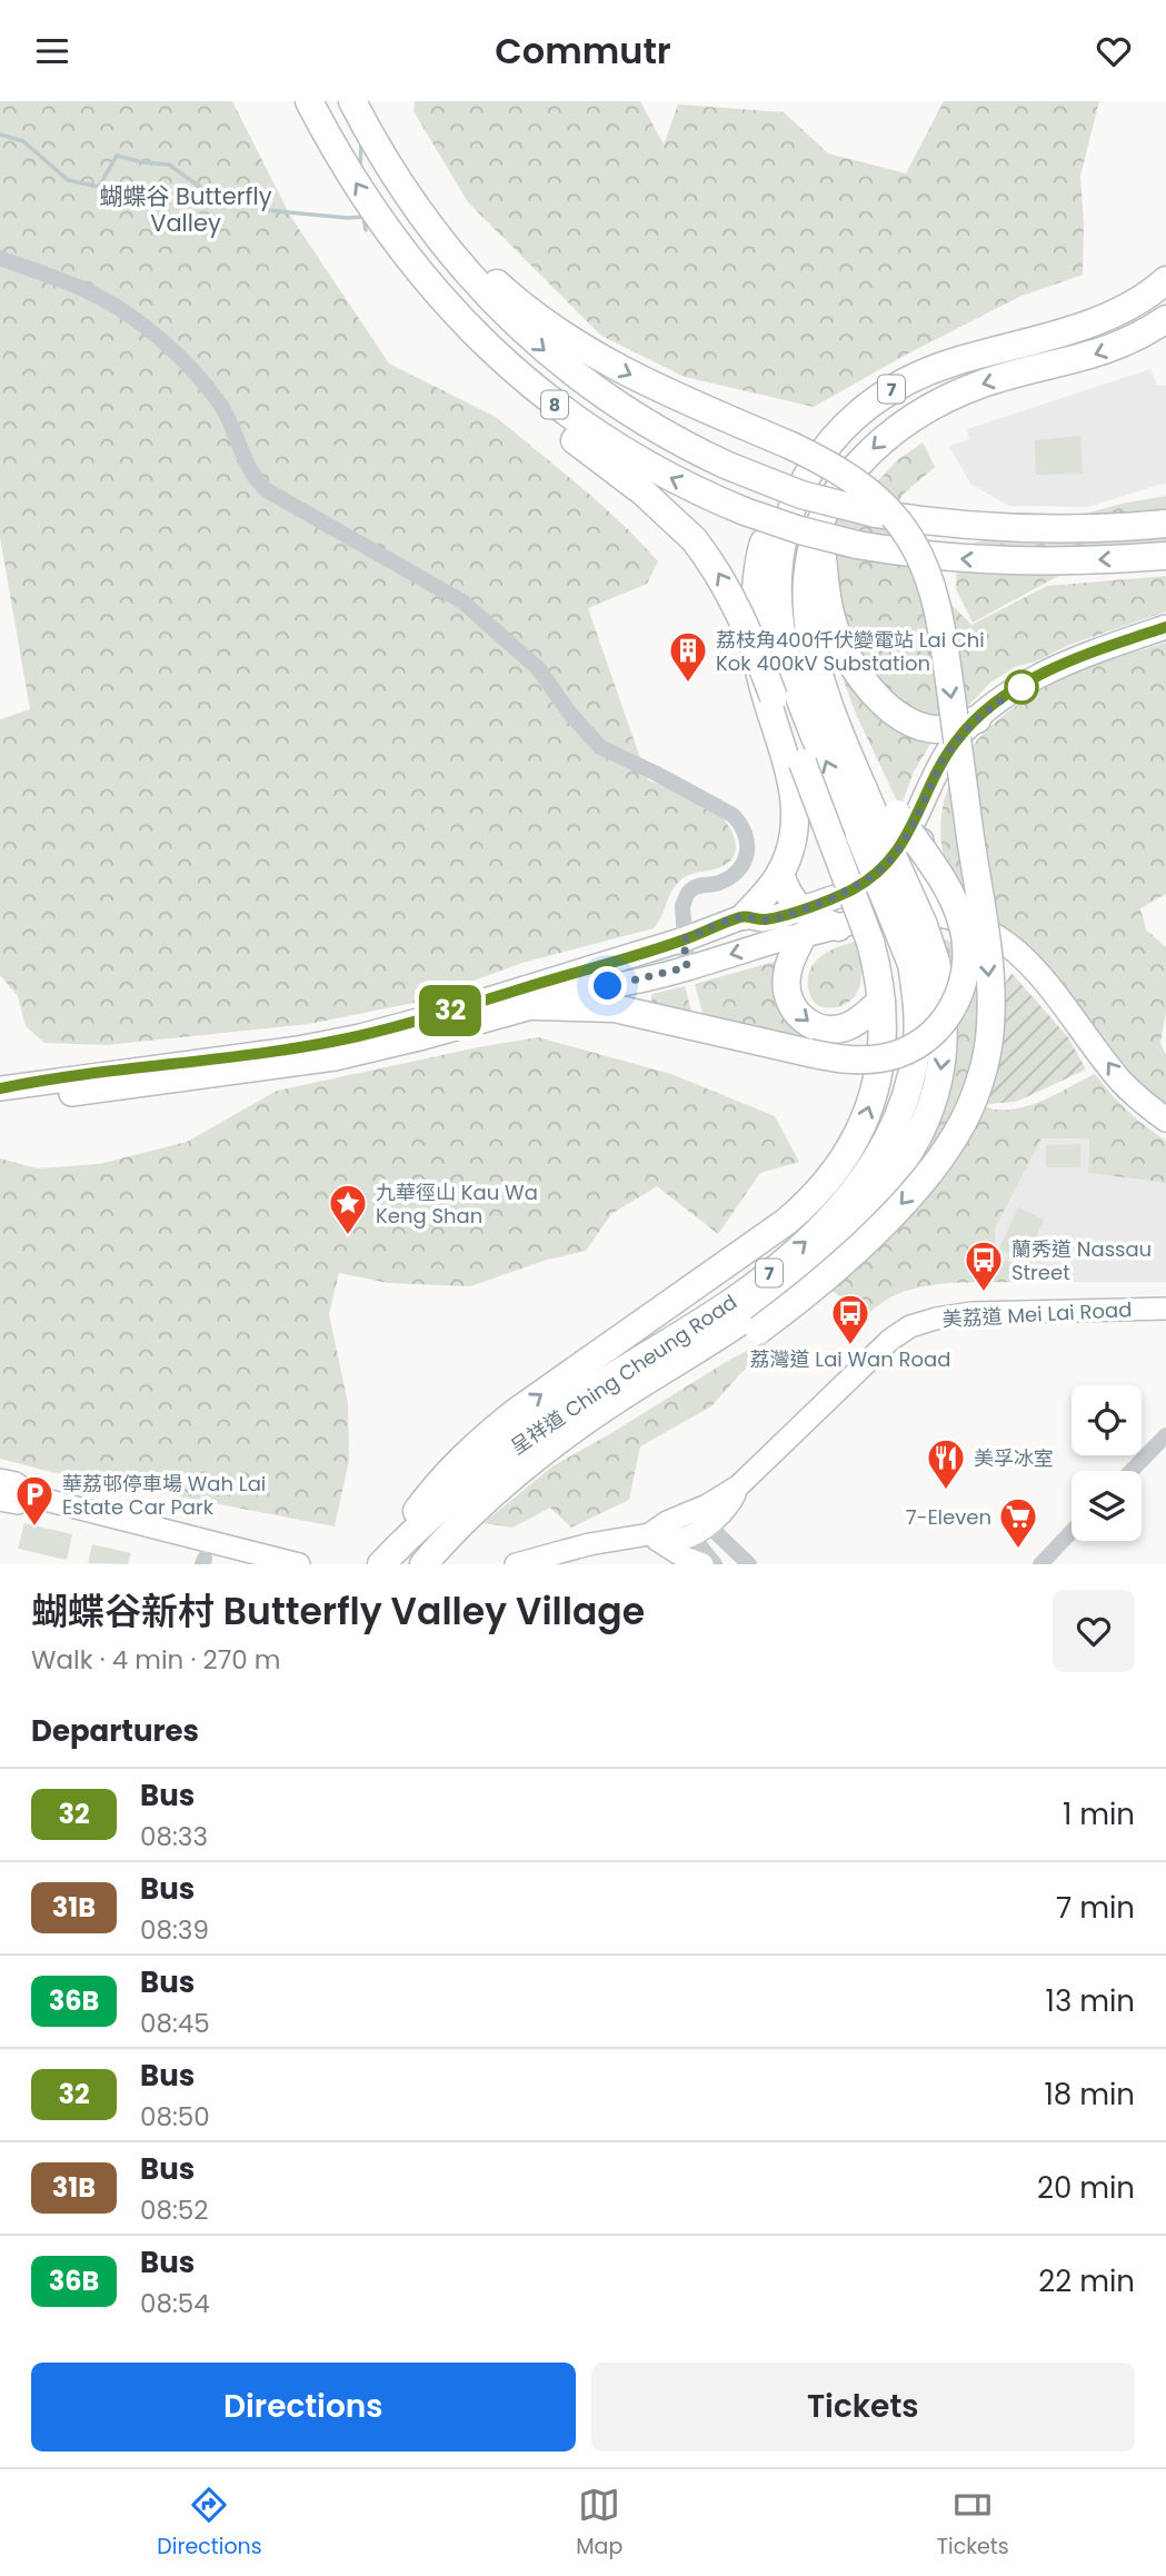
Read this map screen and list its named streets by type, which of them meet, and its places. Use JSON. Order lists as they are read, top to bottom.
{
  "streets": {
    "highway": ["7", "8", "呈祥道 Ching Cheung Road"],
    "main road": ["美荔道 Mei Lai Road"]
  },
  "districts": ["蝴蝶谷 Butterfly Valley"],
  "places": {
    "building": ["荔枝角400仟伏變電站 Lai Chi Kok 400kV Substation"],
    "place": ["九華徑山 Kau Wa Keng Shan"],
    "bus stop": ["蘭秀道 Nassau Street", "荔灣道 Lai Wan Road"],
    "restaurant": ["美孚冰室"],
    "parking": ["華荔邨停車場 Wah Lai Estate Car Park"],
    "supermarket": ["7-Eleven"]
  },
  "lines": ["bus line 32"],
  "page": {
    "header": "Commutr",
    "on_map": "32",
    "heading": [
      ["蝴蝶谷新村 Butterfly Valley Village", "Walk · 4 min · 270 m"],
      "Departures"
    ],
    "list": [
      {
        "mark": "32",
        "name": "Bus",
        "note": "08:33",
        "value": "1 min"
      },
      {
        "mark": "31B",
        "name": "Bus",
        "note": "08:39",
        "value": "7 min"
      },
      {
        "mark": "36B",
        "name": "Bus",
        "note": "08:45",
        "value": "13 min"
      },
      {
        "mark": "32",
        "name": "Bus",
        "note": "08:50",
        "value": "18 min"
      },
      {
        "mark": "31B",
        "name": "Bus",
        "note": "08:52",
        "value": "20 min"
      },
      {
        "mark": "36B",
        "name": "Bus",
        "note": "08:54",
        "value": "22 min"
      }
    ],
    "buttons": ["Directions", "Tickets"],
    "tabs": ["Directions", "Map", "Tickets"]
  }
}
